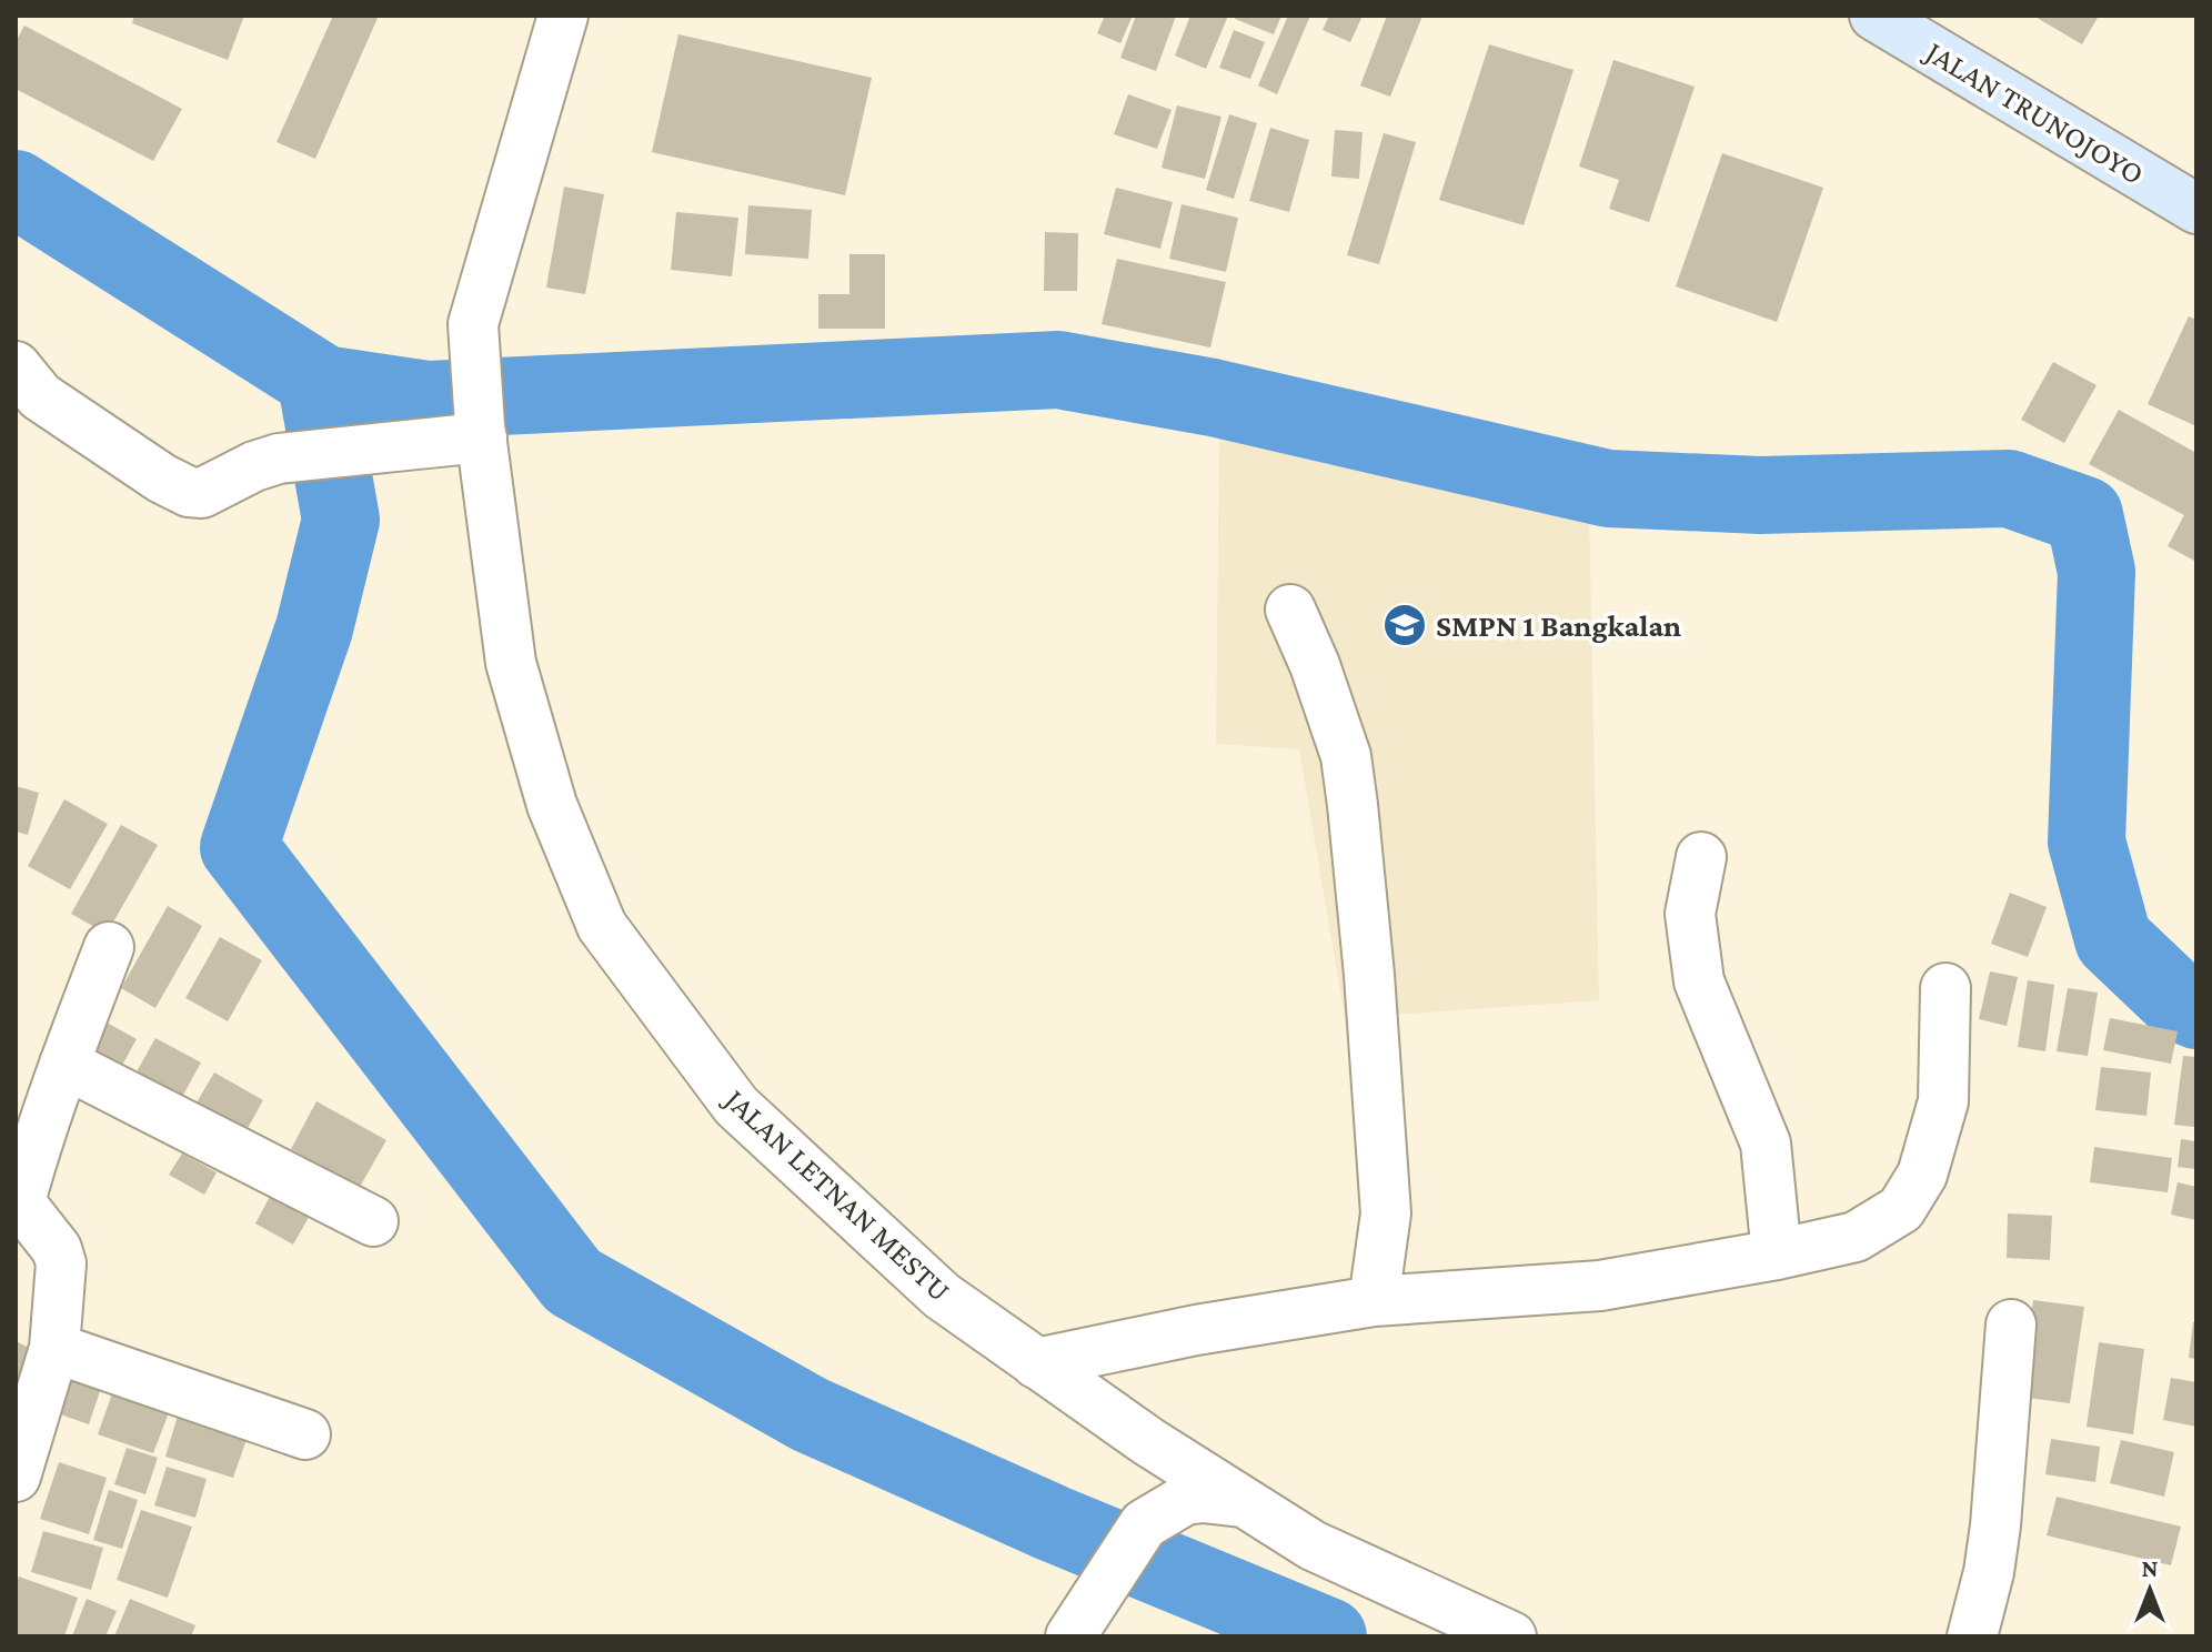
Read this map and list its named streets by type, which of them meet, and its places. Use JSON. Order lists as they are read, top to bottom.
{
  "streets": {
    "main road": ["JALAN TRUNOJOYO"],
    "street": ["JALAN LETNAN MESTU"]
  },
  "places": {
    "school or university": ["SMPN 1 Bangkalan"]
  },
  "north": "top"
}
